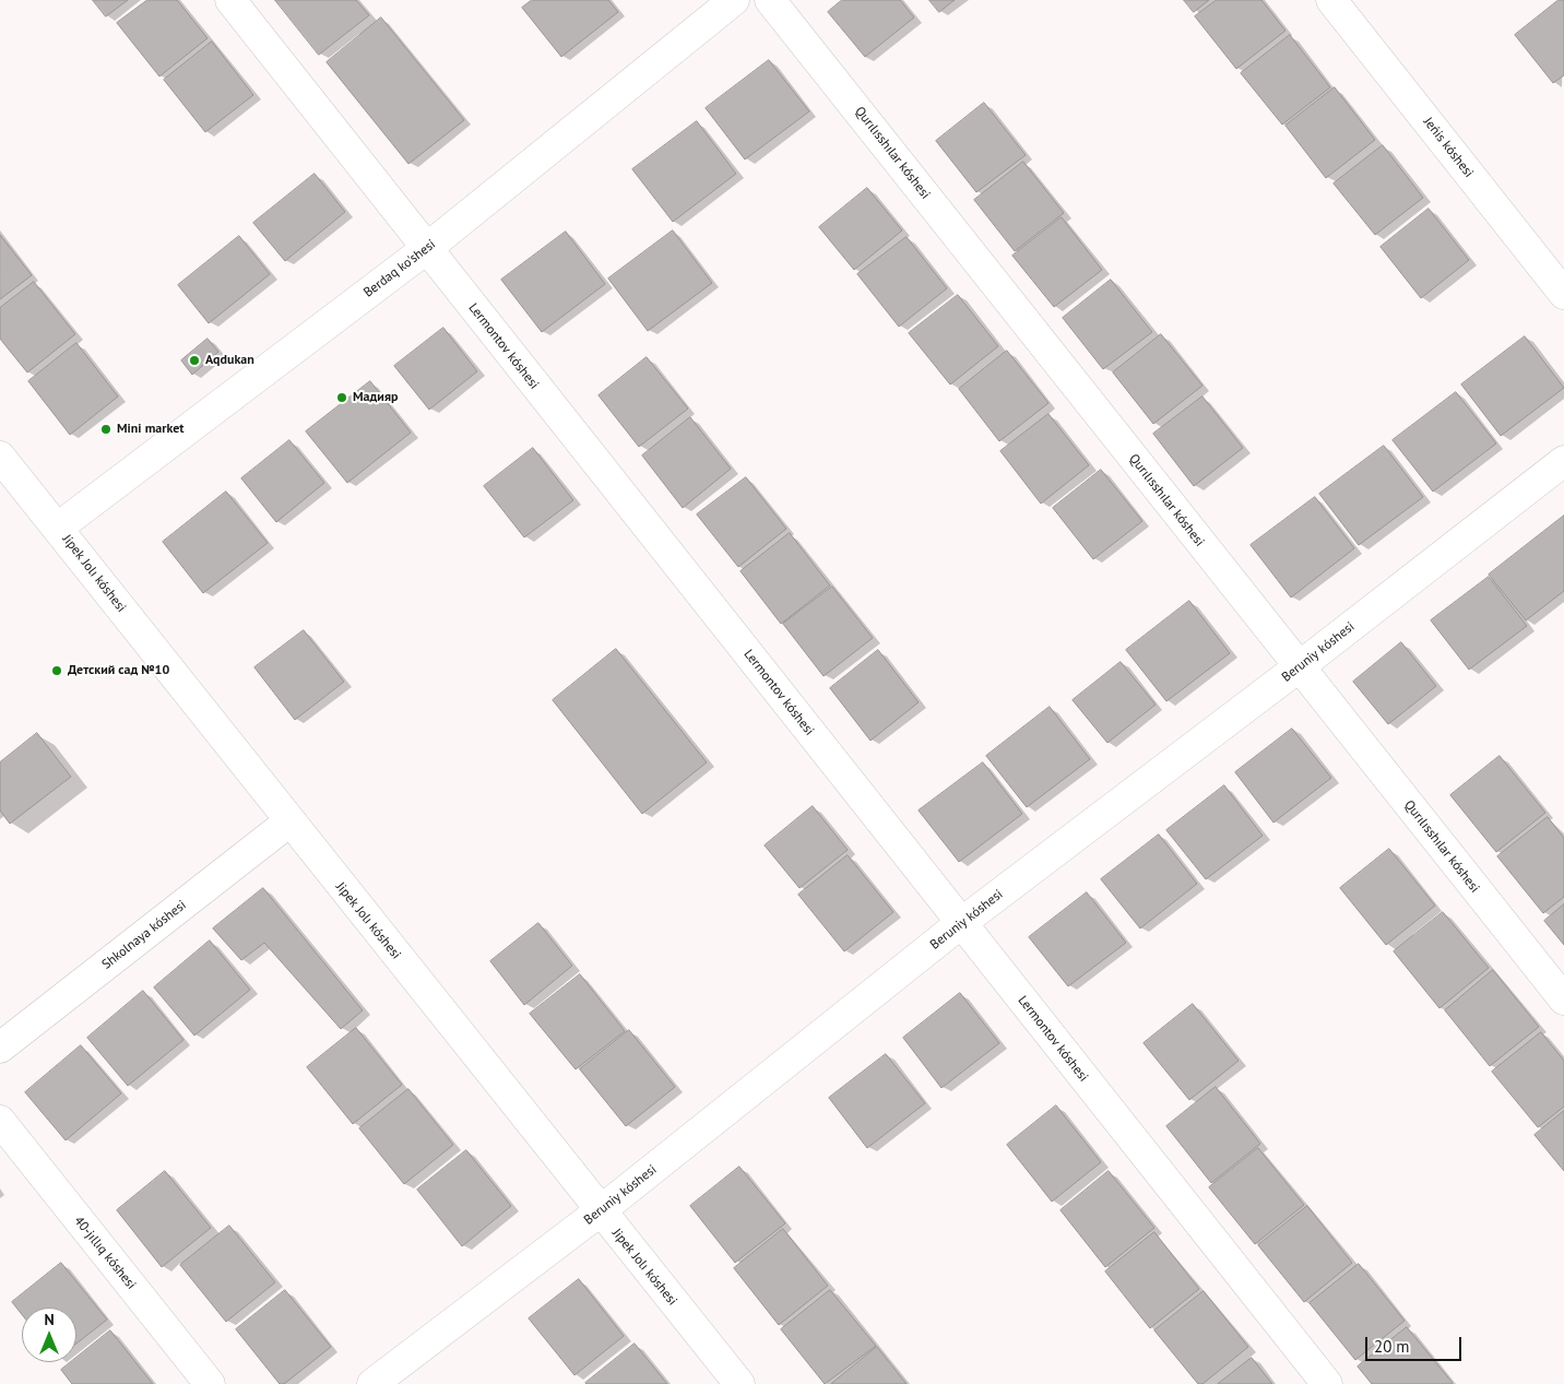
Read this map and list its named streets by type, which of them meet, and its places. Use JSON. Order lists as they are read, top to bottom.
{
  "streets": {
    "street": [
      "Jeńis kóshesi",
      "Qurılısshılar kóshesi",
      "Berdaq ko'shesi",
      "Lermontov kóshesi",
      "Jipek Jolı kóshesi",
      "Beruniy kóshesi",
      "Shkolnaya kóshesi",
      "40-jıllıq kóshesi"
    ]
  },
  "crossings": [
    ["Qurılısshılar kóshesi", "Beruniy kóshesi"],
    ["Berdaq ko'shesi", "Lermontov kóshesi"],
    ["Berdaq ko'shesi", "Jipek Jolı kóshesi"],
    ["Lermontov kóshesi", "Beruniy kóshesi"],
    ["Jipek Jolı kóshesi", "Beruniy kóshesi"],
    ["Jipek Jolı kóshesi", "Shkolnaya kóshesi"]
  ],
  "places": [
    "Aqdukan",
    "Мадияр",
    "Mini market",
    "Детский сад №10"
  ],
  "scale_bar": "20 m",
  "north": "top"
}
